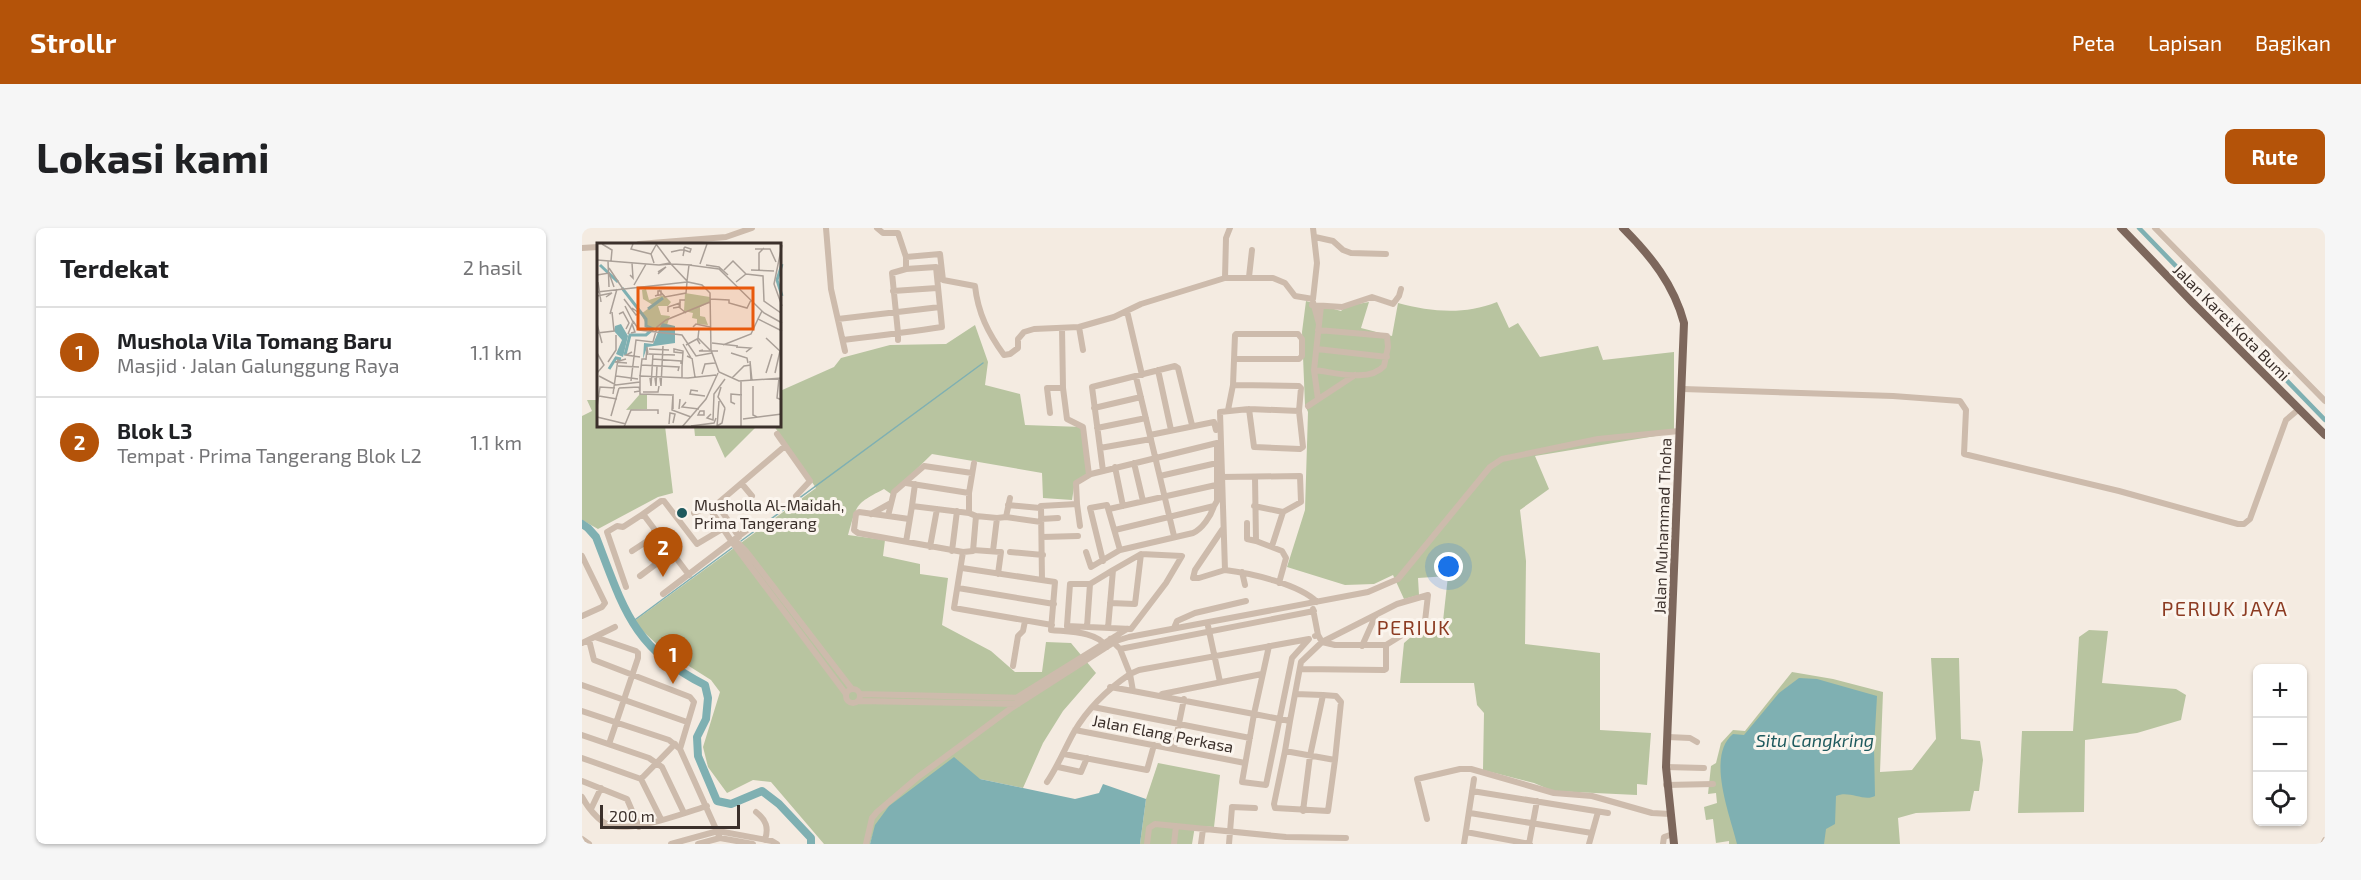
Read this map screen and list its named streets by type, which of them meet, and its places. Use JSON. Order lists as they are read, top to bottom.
{
  "streets": {
    "main road": ["Jalan Karet Kota Bumi", "Jalan Muhammad Thoha"],
    "street": ["Jalan Elang Perkasa"]
  },
  "districts": ["PERIUK JAYA", "PERIUK"],
  "water": ["Situ Cangkring"],
  "places": ["Musholla Al-Maidah, Prima Tangerang"],
  "scale_bar": "200 m",
  "page": {
    "header": "Strollr",
    "nav": ["Peta", "Lapisan", "Bagikan"],
    "buttons": "Rute",
    "title": "Lokasi kami",
    "heading": ["Terdekat", "2 hasil"],
    "list": [
      {
        "mark": "1",
        "name": "Mushola Vila Tomang Baru",
        "note": "Masjid · Jalan Galunggung Raya",
        "value": "1.1 km"
      },
      {
        "mark": "2",
        "name": "Blok L3",
        "note": "Tempat · Prima Tangerang Blok L2",
        "value": "1.1 km"
      }
    ],
    "pins": ["2", "1"],
    "map_buttons": ["+", "−"],
    "scale": "200 m"
  }
}
